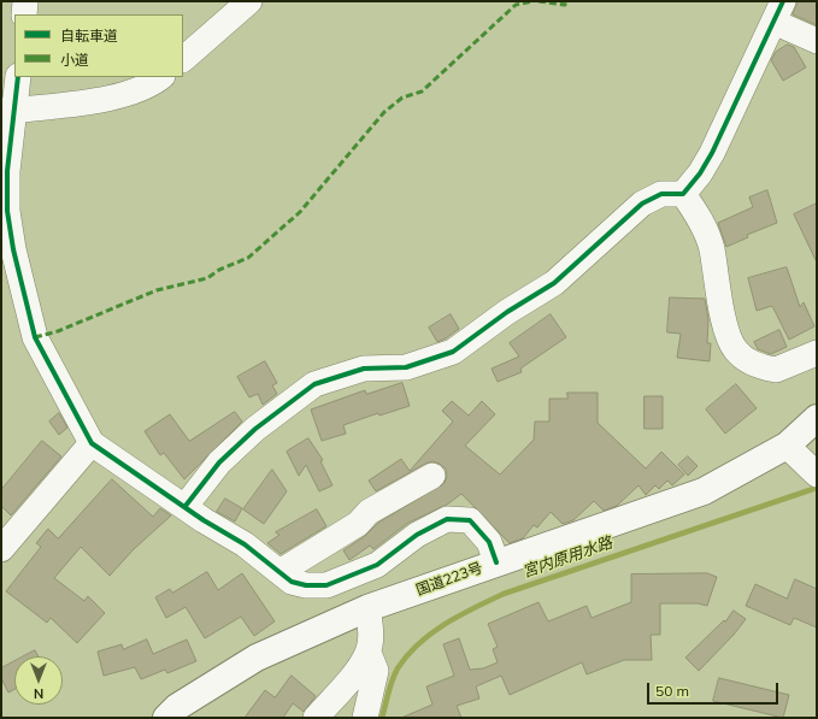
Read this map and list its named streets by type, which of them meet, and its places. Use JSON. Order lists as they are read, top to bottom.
{
  "streets": {
    "highway": ["国道223号"]
  },
  "water": ["宮内原用水路"],
  "legend": ["自転車道", "小道"],
  "scale_bar": "50 m",
  "north": "bottom"
}
